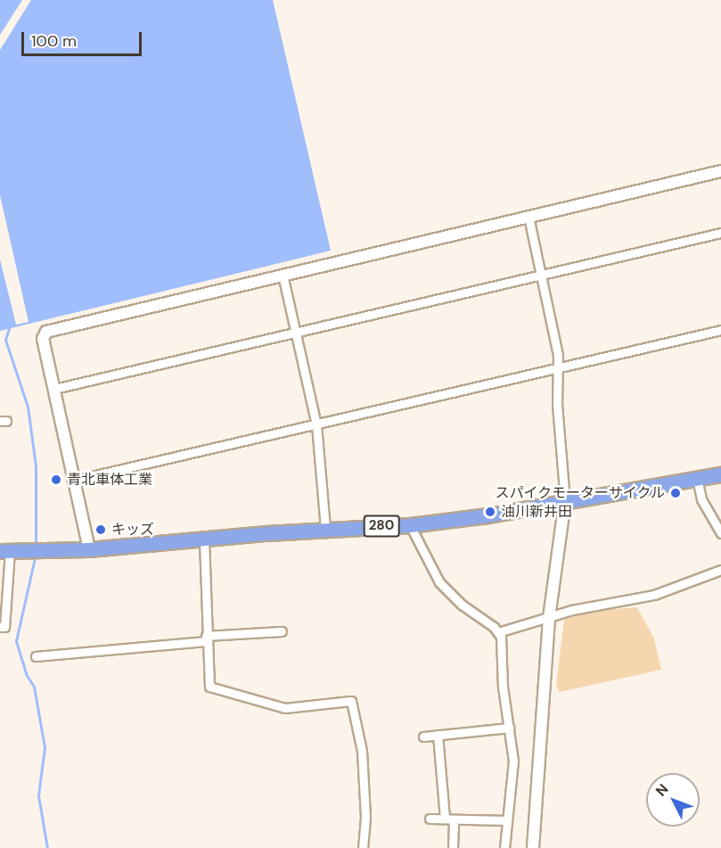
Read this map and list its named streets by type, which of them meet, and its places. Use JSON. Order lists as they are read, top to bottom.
{
  "streets": {
    "highway": ["280"]
  },
  "places": [
    "青北車体工業",
    "スパイクモーターサイクル",
    "油川新井田",
    "キッズ"
  ],
  "scale_bar": "100 m",
  "north": "top left"
}
